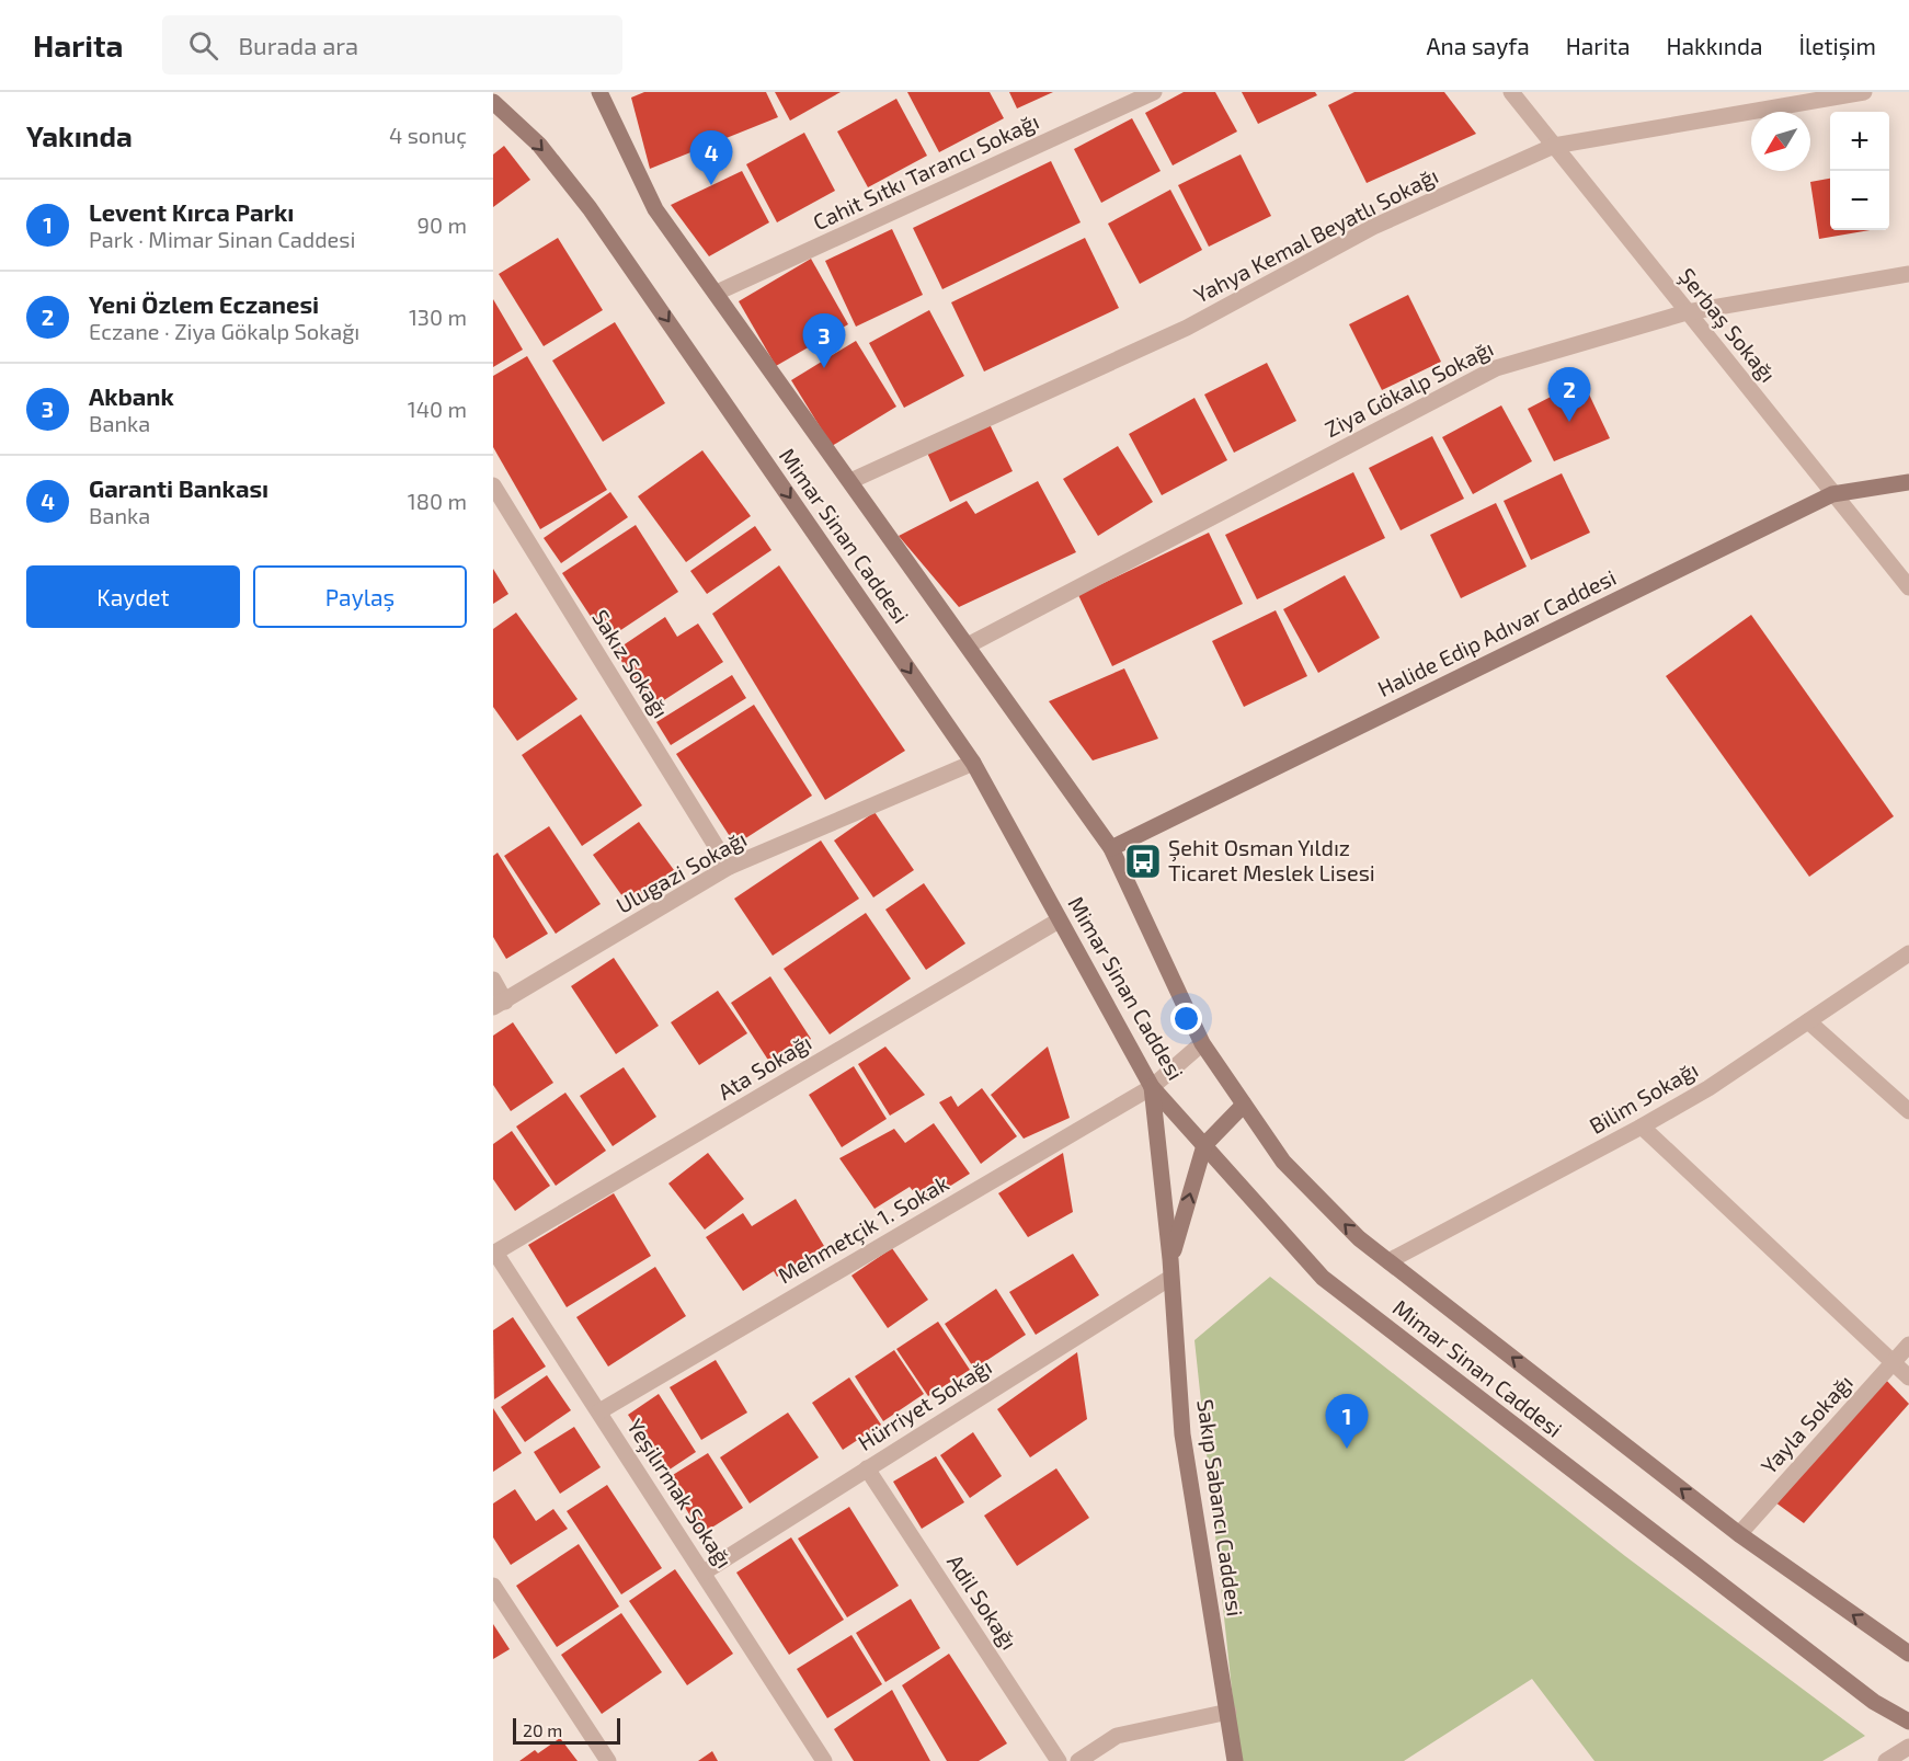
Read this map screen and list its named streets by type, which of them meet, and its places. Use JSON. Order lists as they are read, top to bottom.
{
  "streets": {
    "main road": ["Mimar Sinan Caddesi", "Halide Edip Adıvar Caddesi", "Sakıp Sabancı Caddesi"],
    "street": [
      "Cahit Sıtkı Tarancı Sokağı",
      "Yahya Kemal Beyatlı Sokağı",
      "Şerbaş Sokağı",
      "Ziya Gökalp Sokağı",
      "Sakız Sokağı",
      "Ulugazi Sokağı",
      "Ata Sokağı",
      "Bilim Sokağı",
      "Mehmetçik 1. Sokak",
      "Hürriyet Sokağı",
      "Yayla Sokağı",
      "Yeşilırmak Sokağı",
      "Adil Sokağı"
    ]
  },
  "crossings": [
    ["Cahit Sıtkı Tarancı Sokağı", "Mimar Sinan Caddesi"],
    ["Yahya Kemal Beyatlı Sokağı", "Şerbaş Sokağı"],
    ["Yahya Kemal Beyatlı Sokağı", "Mimar Sinan Caddesi"],
    ["Şerbaş Sokağı", "Ziya Gökalp Sokağı"],
    ["Şerbaş Sokağı", "Halide Edip Adıvar Caddesi"],
    ["Ziya Gökalp Sokağı", "Mimar Sinan Caddesi"],
    ["Mimar Sinan Caddesi", "Halide Edip Adıvar Caddesi"],
    ["Mimar Sinan Caddesi", "Ulugazi Sokağı"],
    ["Mimar Sinan Caddesi", "Ata Sokağı"],
    ["Mimar Sinan Caddesi", "Bilim Sokağı"],
    ["Mimar Sinan Caddesi", "Mehmetçik 1. Sokak"],
    ["Mimar Sinan Caddesi", "Yayla Sokağı"],
    ["Sakız Sokağı", "Ulugazi Sokağı"],
    ["Ata Sokağı", "Yeşilırmak Sokağı"],
    ["Mehmetçik 1. Sokak", "Yeşilırmak Sokağı"],
    ["Hürriyet Sokağı", "Yeşilırmak Sokağı"],
    ["Hürriyet Sokağı", "Sakıp Sabancı Caddesi"],
    ["Hürriyet Sokağı", "Adil Sokağı"]
  ],
  "places": {
    "bus stop": ["Şehit Osman Yıldız Ticaret Meslek Lisesi"]
  },
  "scale_bar": "20 m",
  "north": "bottom left",
  "page": {
    "header": "Harita",
    "search": "Burada ara",
    "nav": [
      "Ana sayfa",
      "Harita",
      "Hakkında",
      "İletişim"
    ],
    "heading": ["Yakında", "4 sonuç"],
    "map_buttons": ["+", "−"],
    "pins": [
      "4",
      "3",
      "2",
      "1"
    ],
    "list": [
      {
        "mark": "1",
        "name": "Levent Kırca Parkı",
        "note": "Park · Mimar Sinan Caddesi",
        "value": "90 m"
      },
      {
        "mark": "2",
        "name": "Yeni Özlem Eczanesi",
        "note": "Eczane · Ziya Gökalp Sokağı",
        "value": "130 m"
      },
      {
        "mark": "3",
        "name": "Akbank",
        "note": "Banka",
        "value": "140 m"
      },
      {
        "mark": "4",
        "name": "Garanti Bankası",
        "note": "Banka",
        "value": "180 m"
      }
    ],
    "buttons": ["Kaydet", "Paylaş"],
    "scale": "20 m"
  }
}
